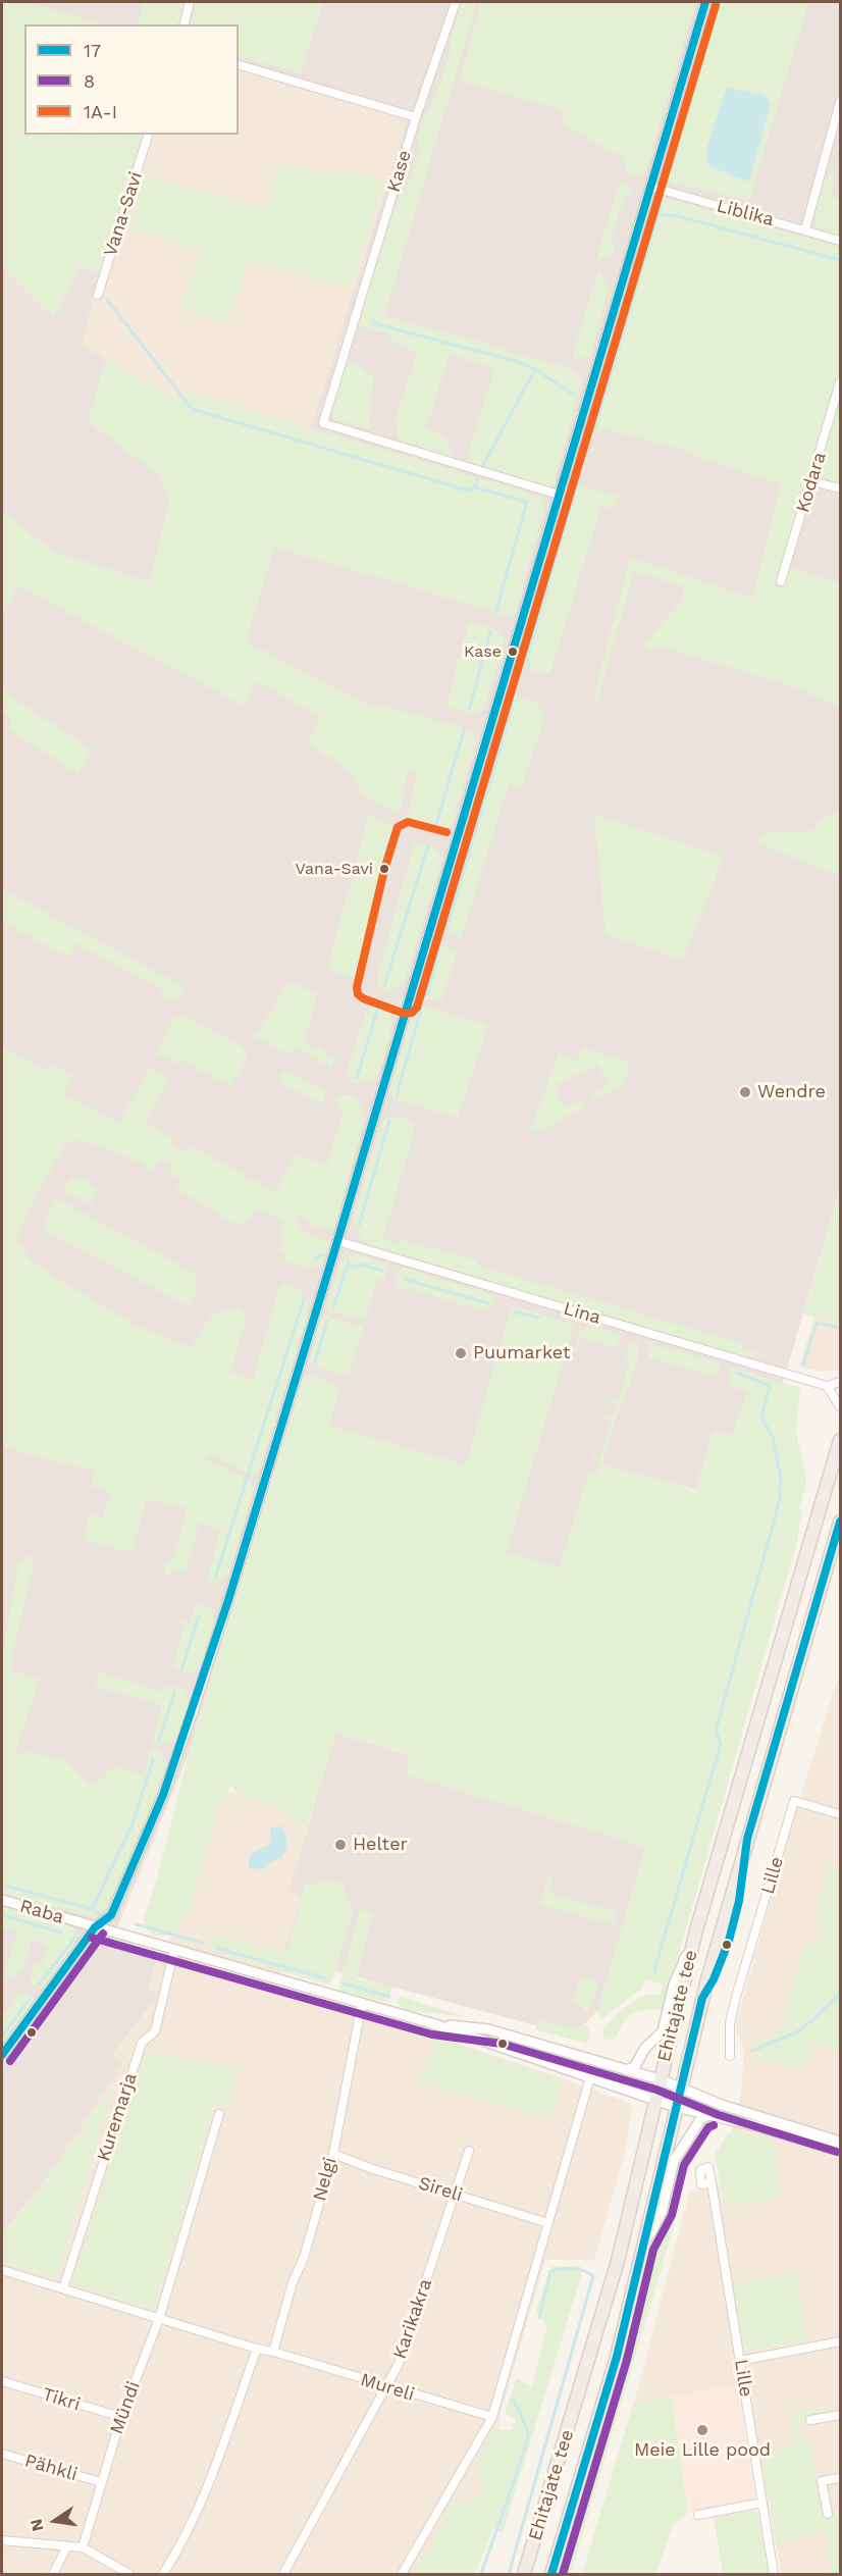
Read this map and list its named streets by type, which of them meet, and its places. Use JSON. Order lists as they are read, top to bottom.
{
  "streets": {
    "highway": ["Ehitajate tee"],
    "street": [
      "Kase",
      "Liblika",
      "Vana-Savi",
      "Kodara",
      "Lina",
      "Lille",
      "Raba",
      "Kuremarja",
      "Nelgi",
      "Sireli",
      "Karikakra",
      "Mureli",
      "Tikri",
      "Mündi",
      "Pähkli"
    ]
  },
  "crossings": [
    ["Raba", "Ehitajate tee"],
    ["Raba", "Kuremarja"],
    ["Raba", "Nelgi"],
    ["Kuremarja", "Mureli"],
    ["Nelgi", "Sireli"],
    ["Nelgi", "Mureli"],
    ["Sireli", "Karikakra"],
    ["Karikakra", "Mureli"],
    ["Mureli", "Mündi"],
    ["Tikri", "Mündi"],
    ["Mündi", "Pähkli"]
  ],
  "places": [
    "Kase",
    "Vana-Savi",
    "Wendre",
    "Puumarket",
    "Helter",
    "Meie Lille pood"
  ],
  "lines": ["transit line 17", "transit line 1A-I", "transit line 8"],
  "legend": ["17", "8", "1A-I"],
  "north": "left"
}
